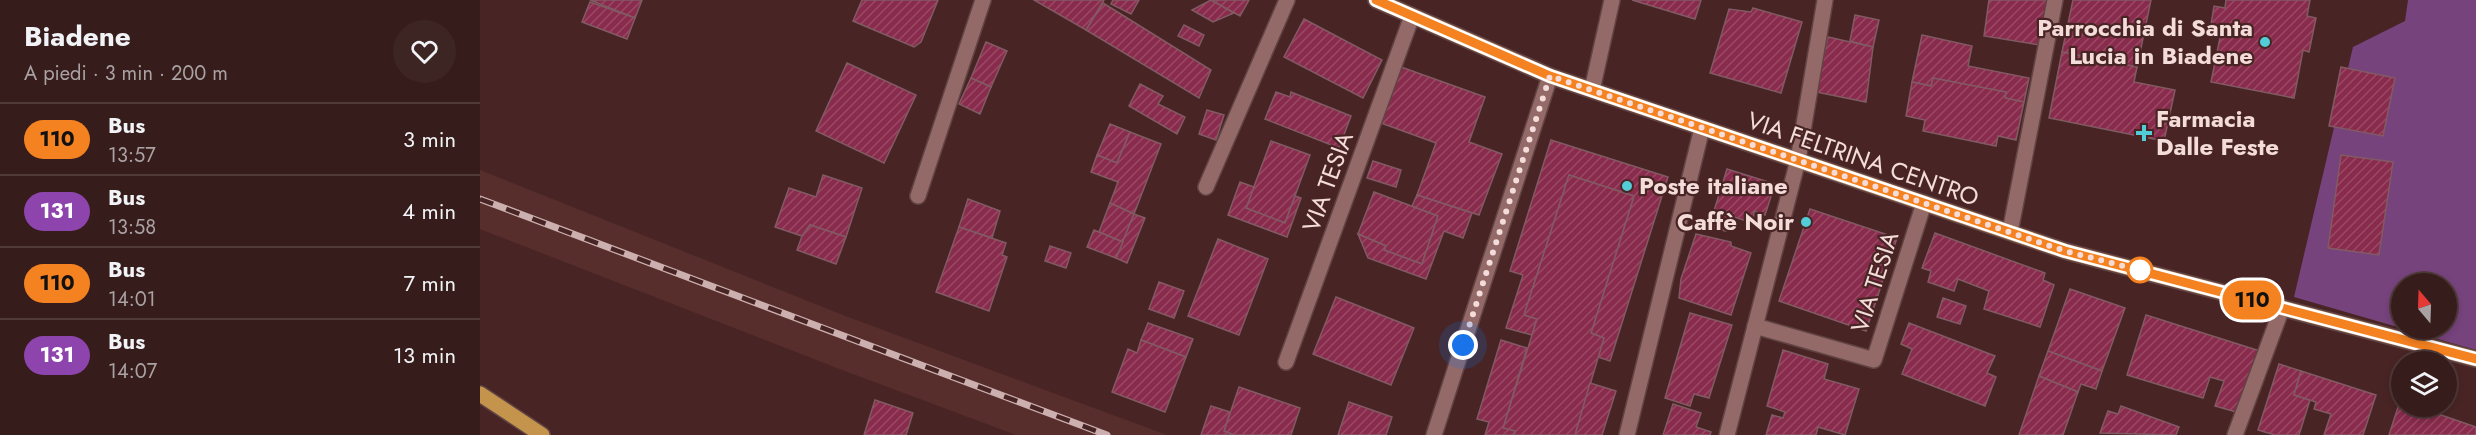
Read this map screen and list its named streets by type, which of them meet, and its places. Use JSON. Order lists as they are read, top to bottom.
{
  "streets": {
    "main road": ["VIA FELTRINA CENTRO"],
    "street": ["VIA TESIA"]
  },
  "crossings": [
    ["VIA FELTRINA CENTRO", "VIA TESIA"]
  ],
  "places": {
    "other": ["Parrocchia di Santa Lucia in Biadene", "Poste italiane", "Caffè Noir"],
    "health": ["Farmacia Dalle Feste"]
  },
  "lines": ["bus line 110"],
  "north": "top",
  "page": {
    "heading": ["Biadene", "A piedi · 3 min · 200 m"],
    "on_map": "110",
    "list": [
      {
        "mark": "110",
        "name": "Bus",
        "note": "13:57",
        "value": "3 min"
      },
      {
        "mark": "131",
        "name": "Bus",
        "note": "13:58",
        "value": "4 min"
      },
      {
        "mark": "110",
        "name": "Bus",
        "note": "14:01",
        "value": "7 min"
      },
      {
        "mark": "131",
        "name": "Bus",
        "note": "14:07",
        "value": "13 min"
      }
    ]
  }
}
